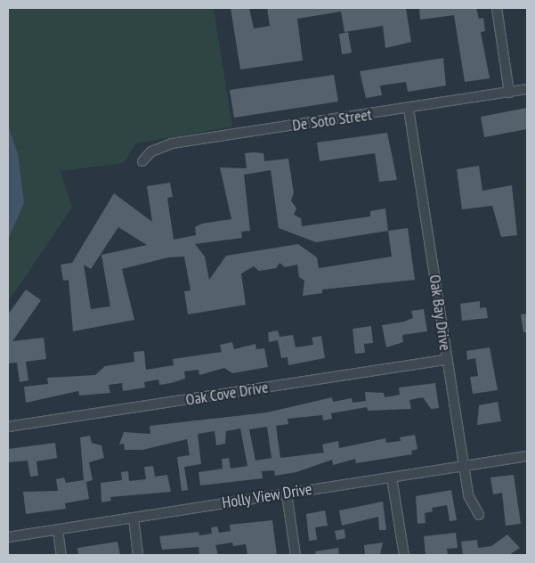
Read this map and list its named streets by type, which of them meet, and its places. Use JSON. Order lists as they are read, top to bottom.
{
  "streets": {
    "street": [
      "De Soto Street",
      "Oak Bay Drive",
      "Oak Cove Drive",
      "Holly View Drive"
    ]
  },
  "crossings": [
    ["De Soto Street", "Oak Bay Drive"],
    ["Oak Bay Drive", "Oak Cove Drive"],
    ["Oak Bay Drive", "Holly View Drive"]
  ]
}
